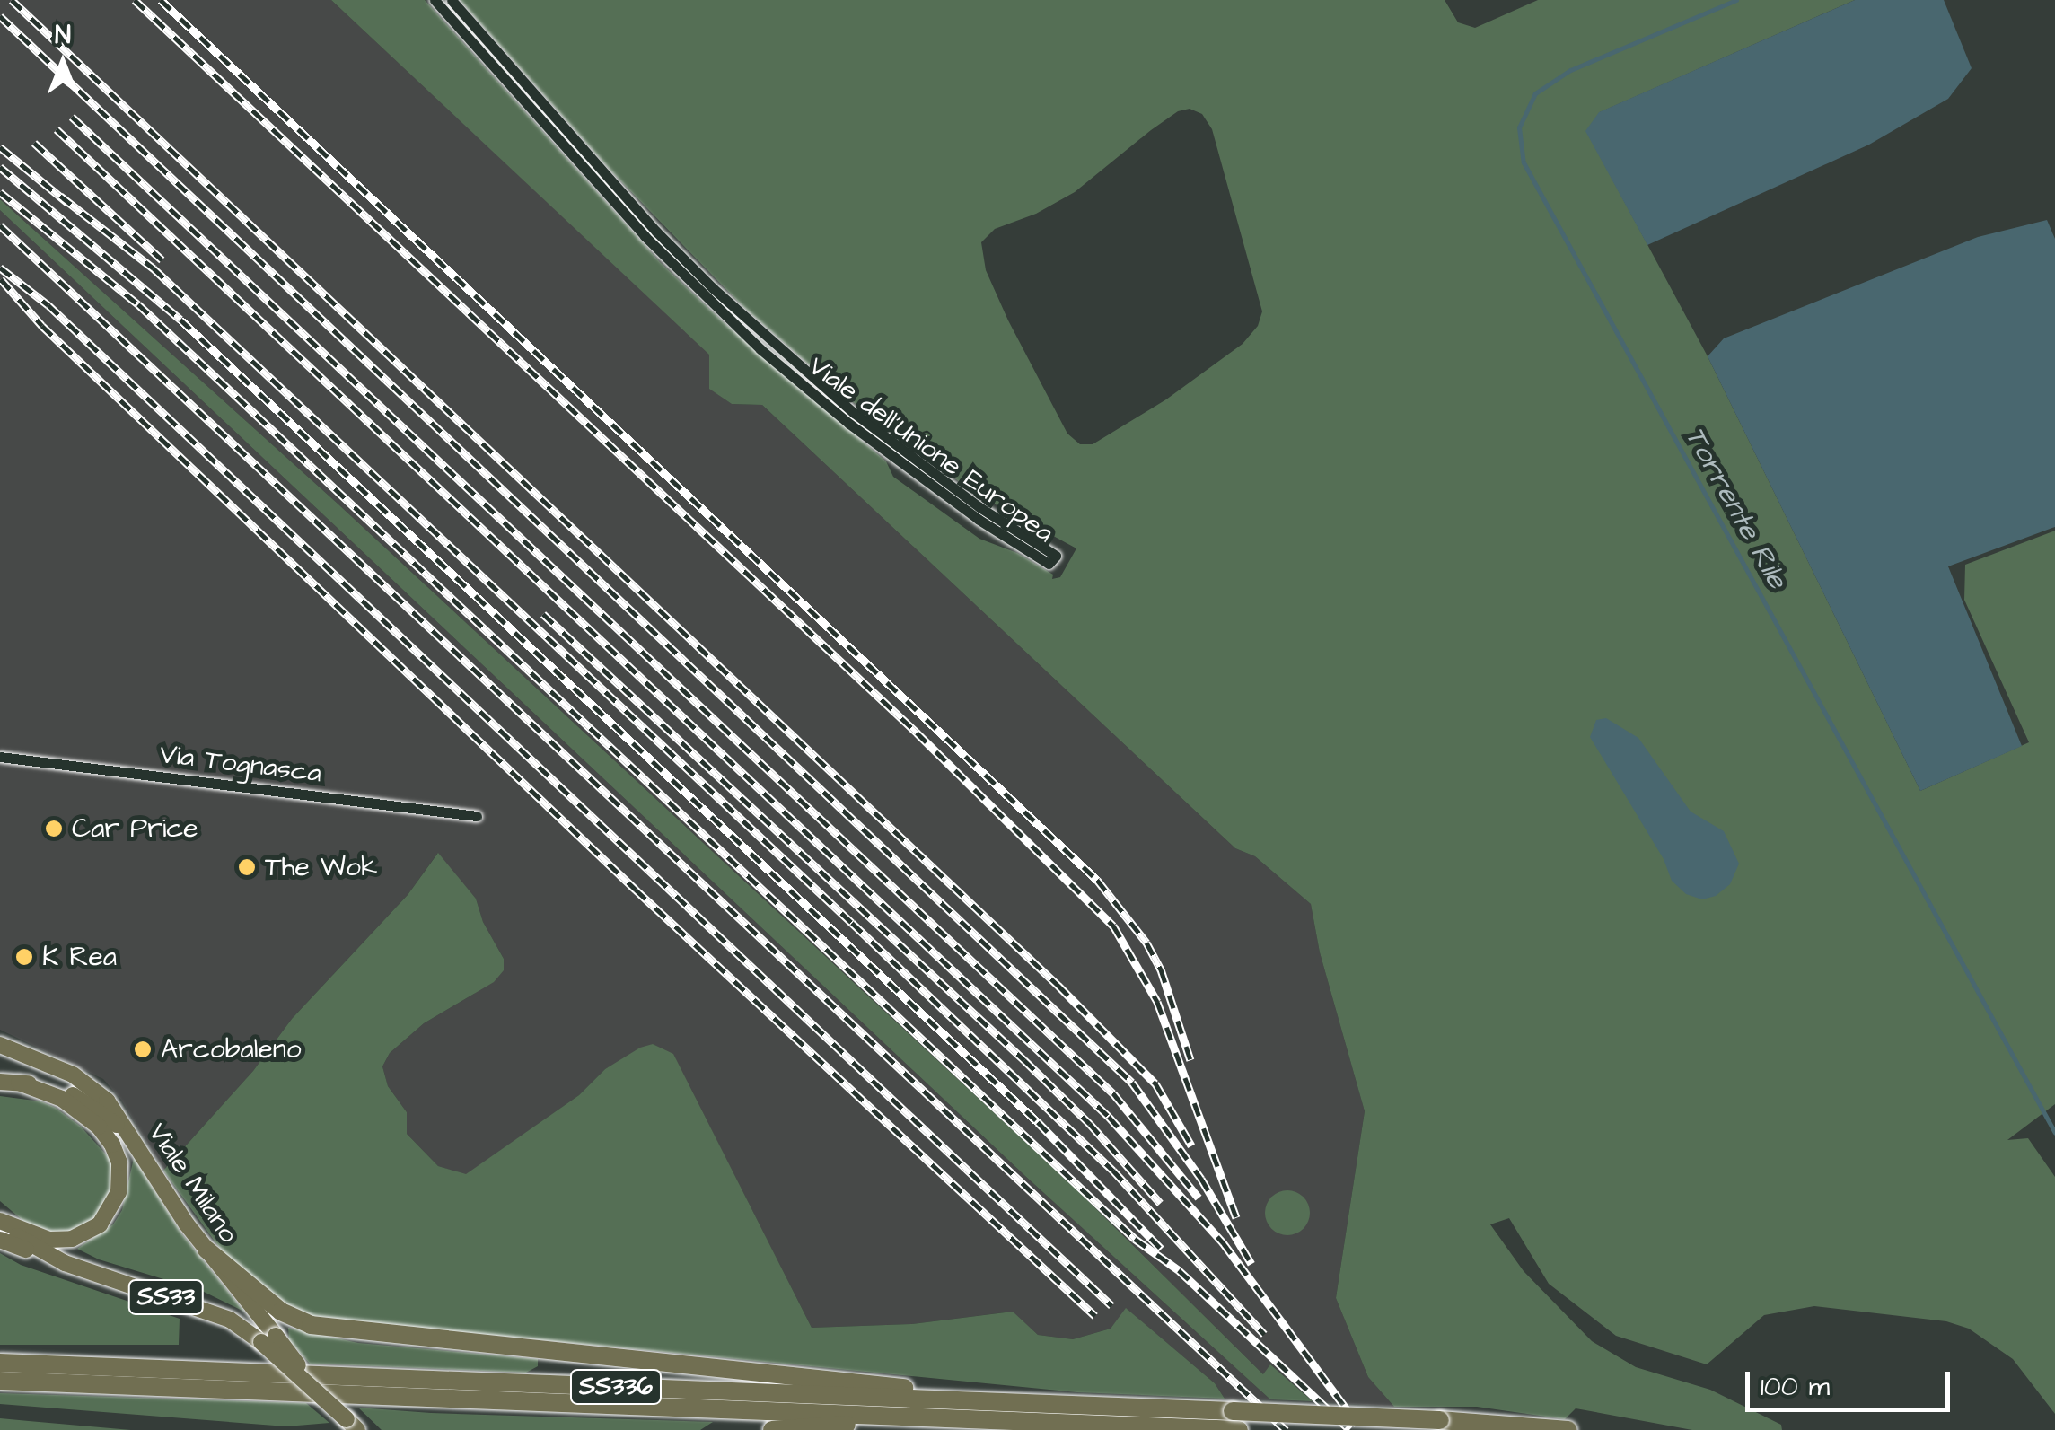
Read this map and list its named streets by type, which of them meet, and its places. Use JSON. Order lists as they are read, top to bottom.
{
  "streets": {
    "highway": ["SS336"],
    "main road": ["Viale Milano", "SS33"],
    "street": ["Viale dell'Unione Europea", "Via Tognasca"]
  },
  "water": ["Torrente Rile"],
  "places": [
    "Car Price",
    "The Wok",
    "K Rea",
    "Arcobaleno"
  ],
  "scale_bar": "100 m",
  "north": "top"
}
